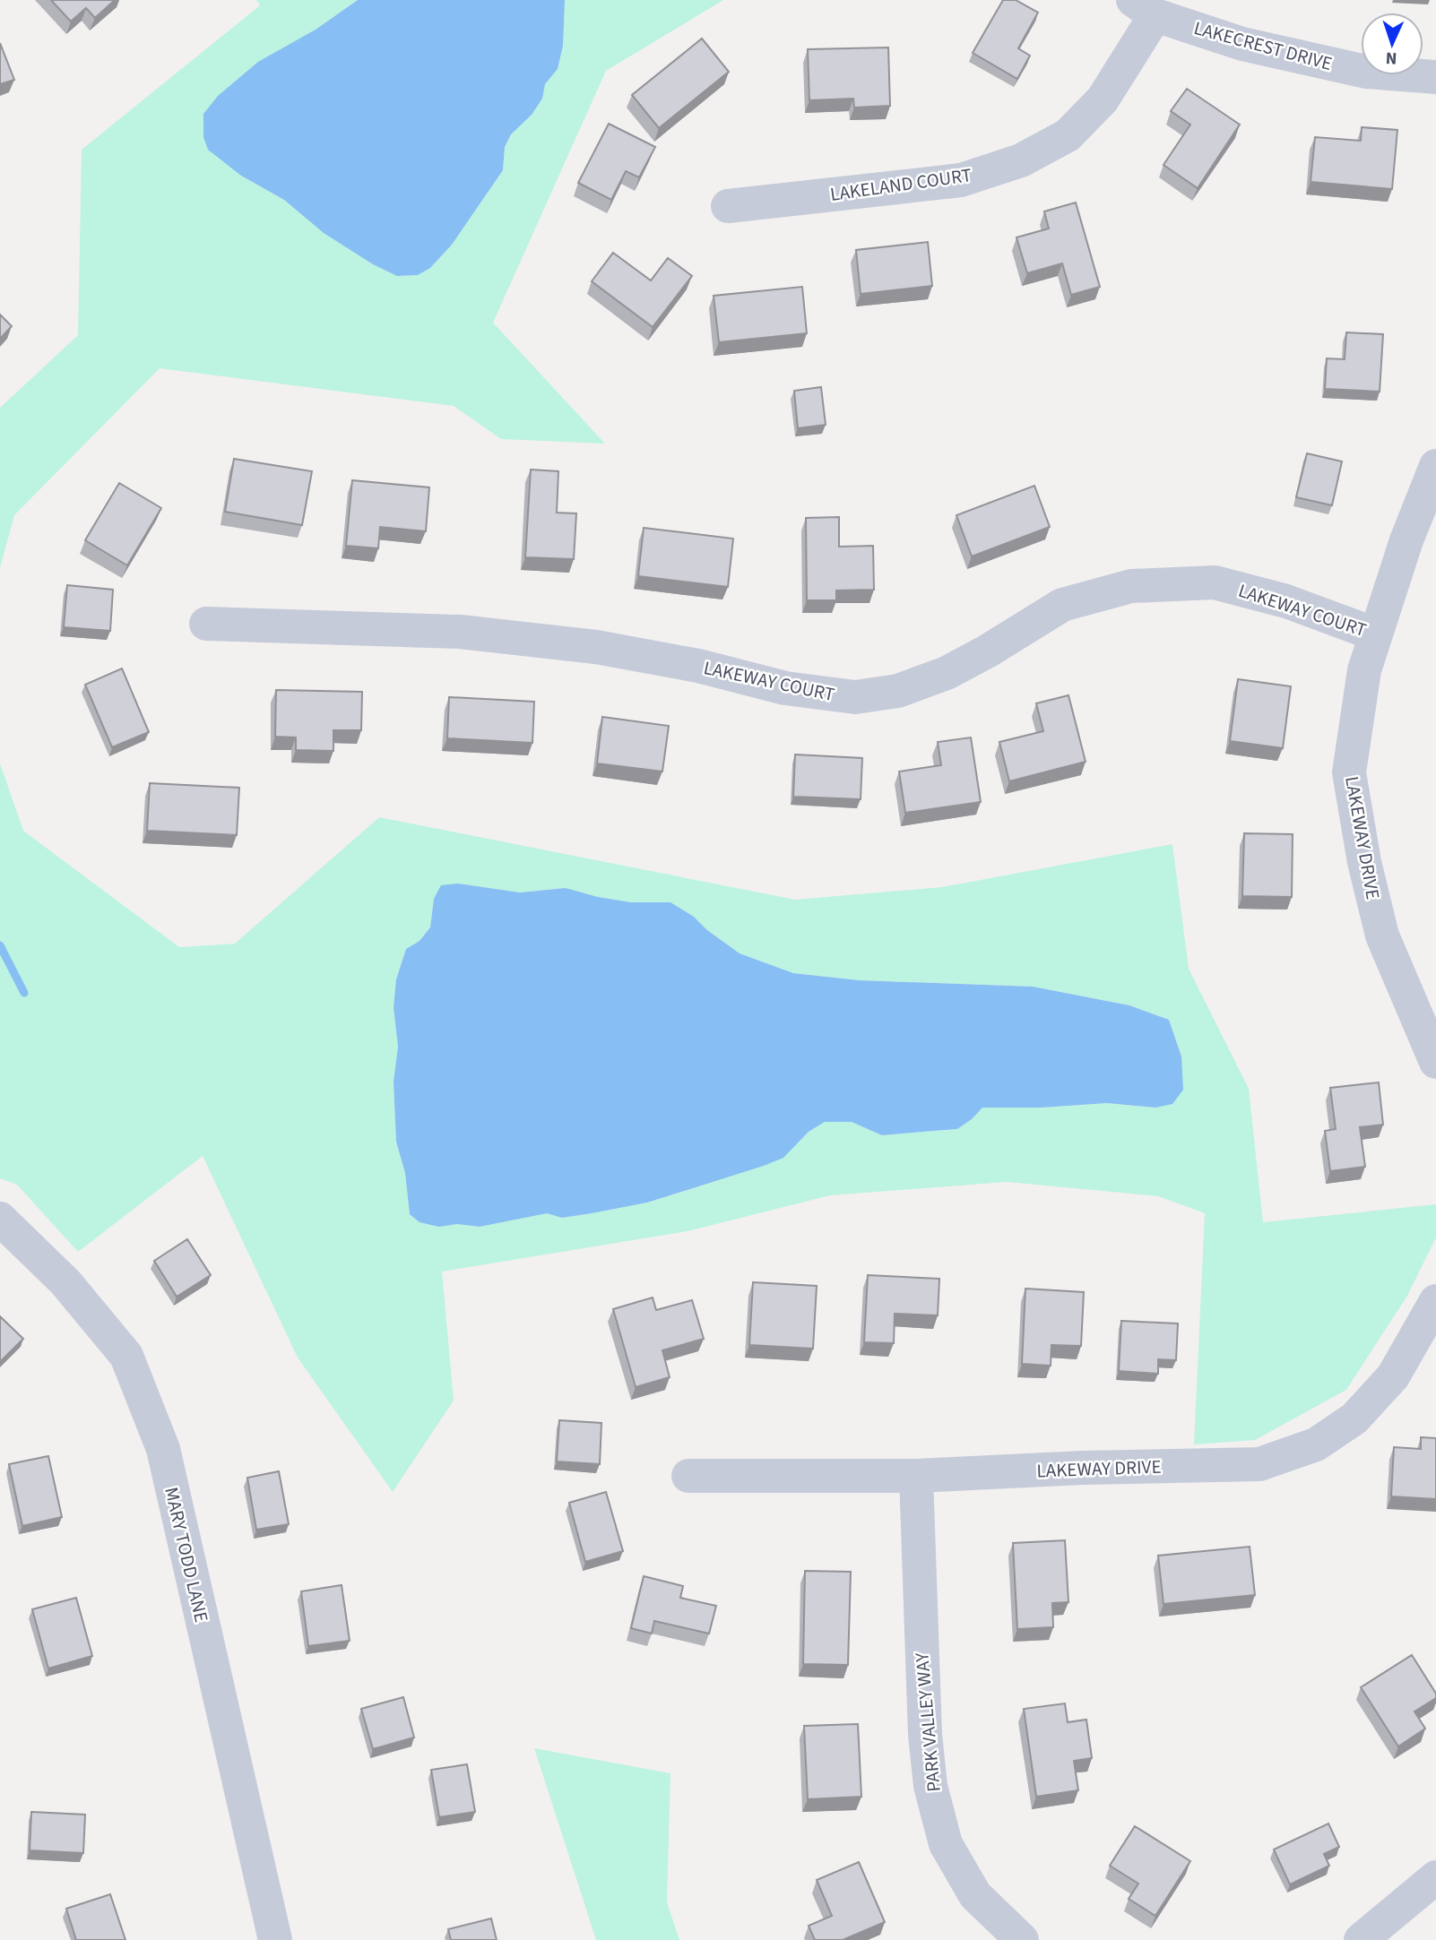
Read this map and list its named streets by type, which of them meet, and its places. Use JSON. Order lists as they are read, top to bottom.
{
  "streets": {
    "street": [
      "LAKECREST DRIVE",
      "LAKELAND COURT",
      "LAKEWAY COURT",
      "LAKEWAY DRIVE",
      "MARY TODD LANE",
      "PARK VALLEY WAY"
    ]
  },
  "crossings": [
    ["LAKECREST DRIVE", "LAKELAND COURT"],
    ["LAKEWAY COURT", "LAKEWAY DRIVE"],
    ["LAKEWAY DRIVE", "PARK VALLEY WAY"]
  ],
  "north": "bottom"
}
